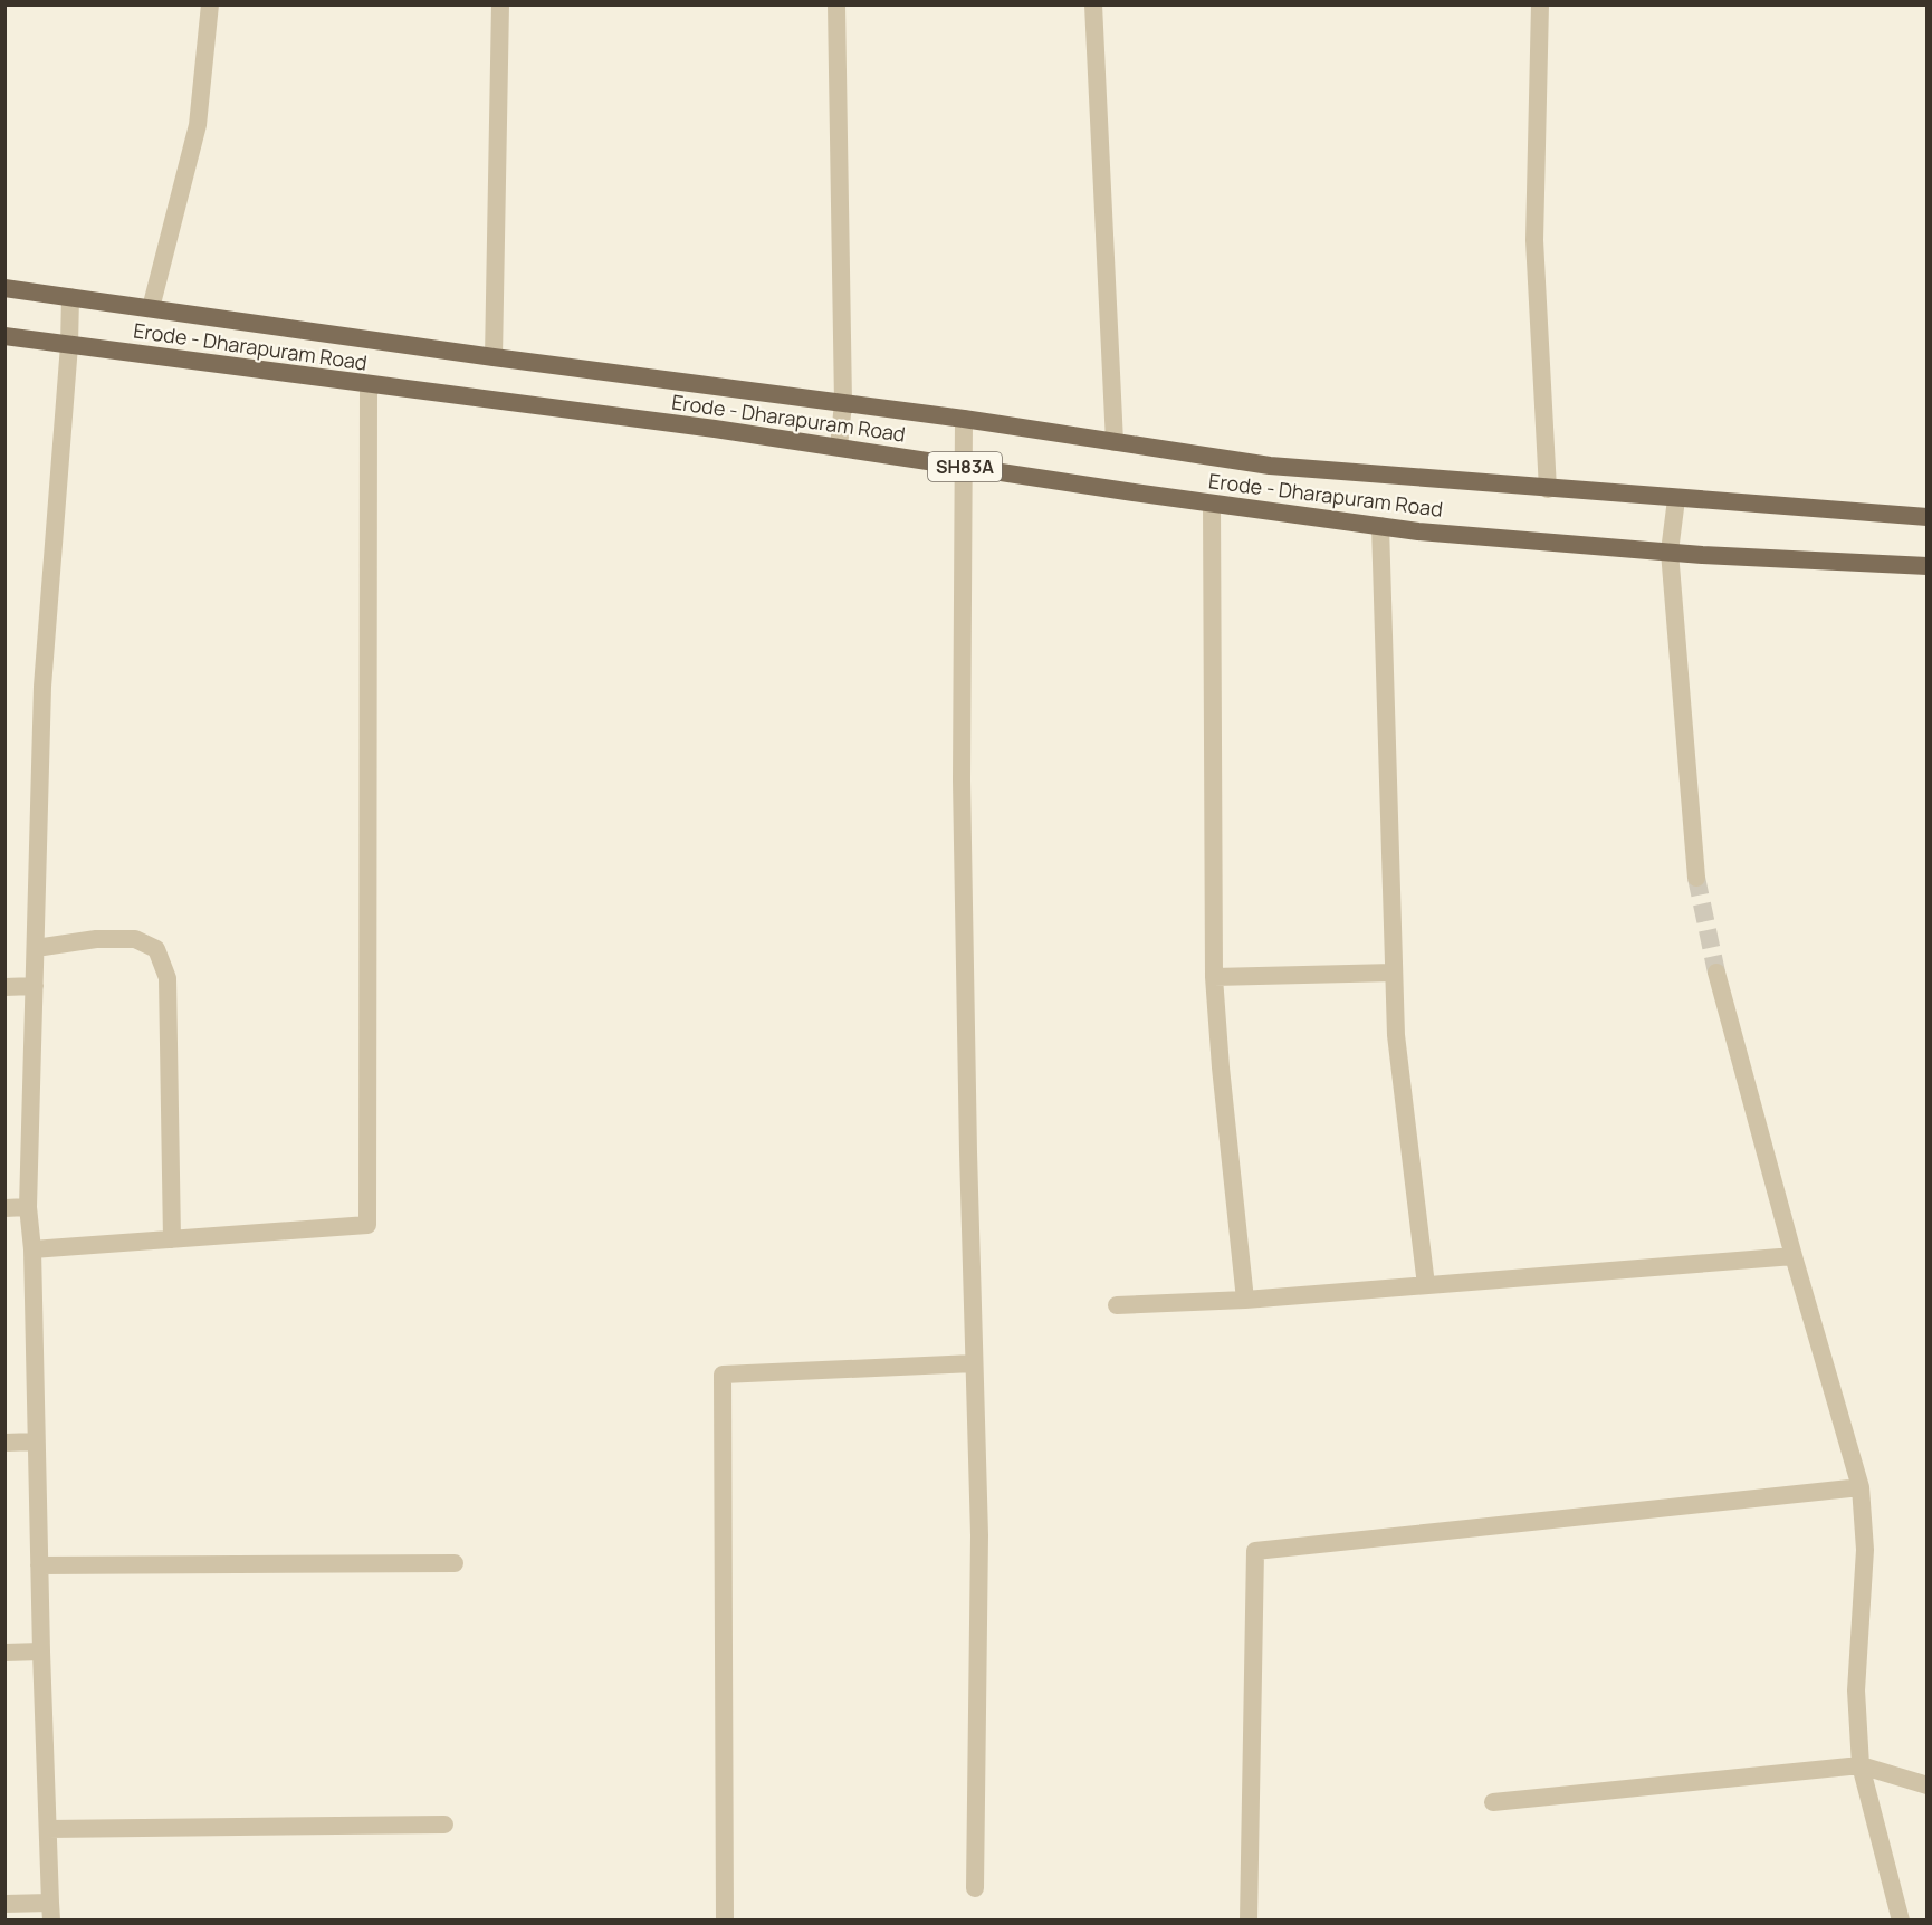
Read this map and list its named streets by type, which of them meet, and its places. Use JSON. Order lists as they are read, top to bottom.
{
  "streets": {
    "main road": ["Erode - Dharapuram Road", "SH83A"]
  }
}
